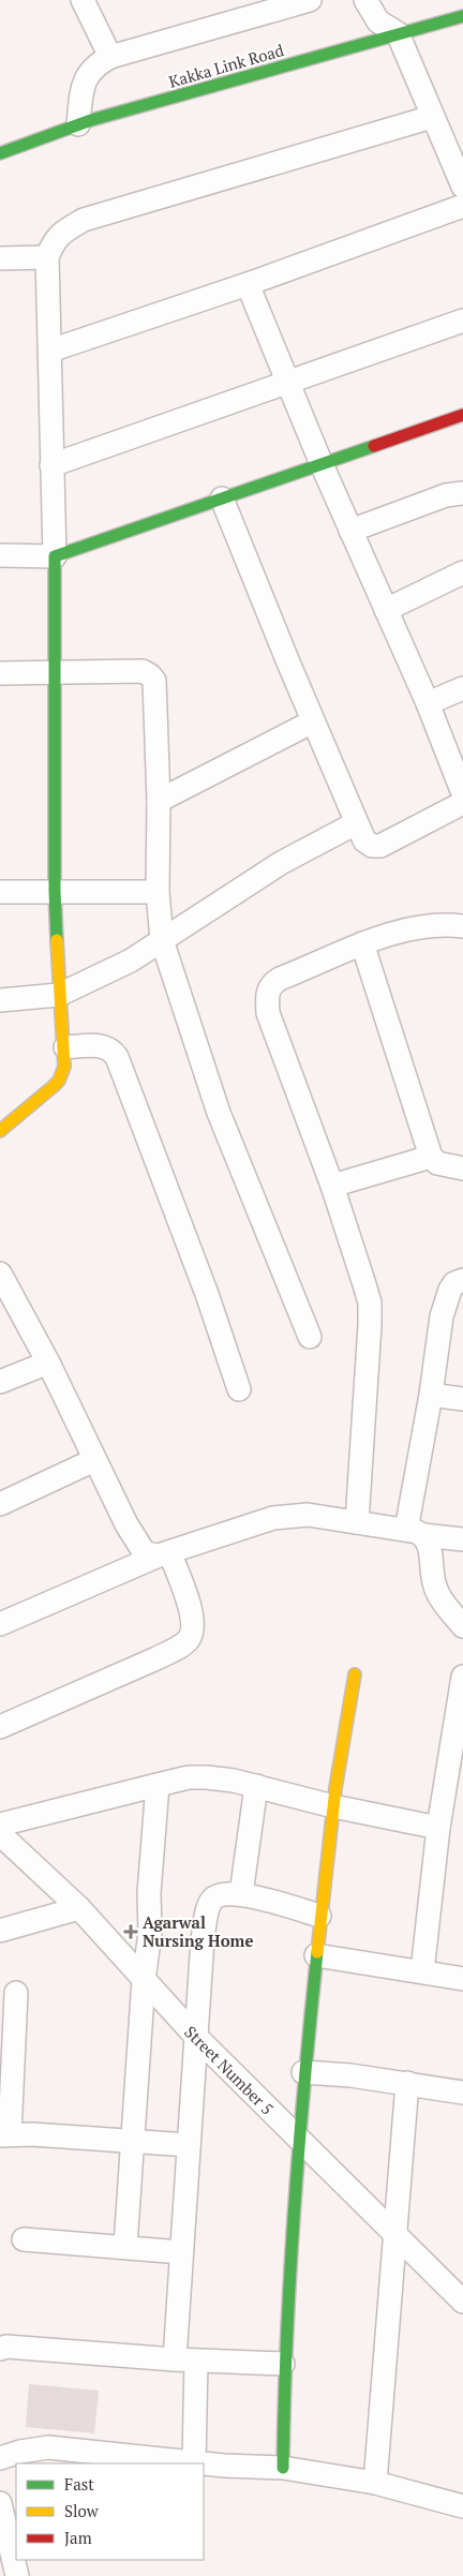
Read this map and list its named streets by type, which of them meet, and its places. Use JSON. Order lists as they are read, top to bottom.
{
  "streets": {
    "street": ["Kakka Link Road", "Street Number 5"]
  },
  "places": {
    "health": ["Agarwal Nursing Home"]
  },
  "legend": ["Fast", "Slow", "Jam"]
}
